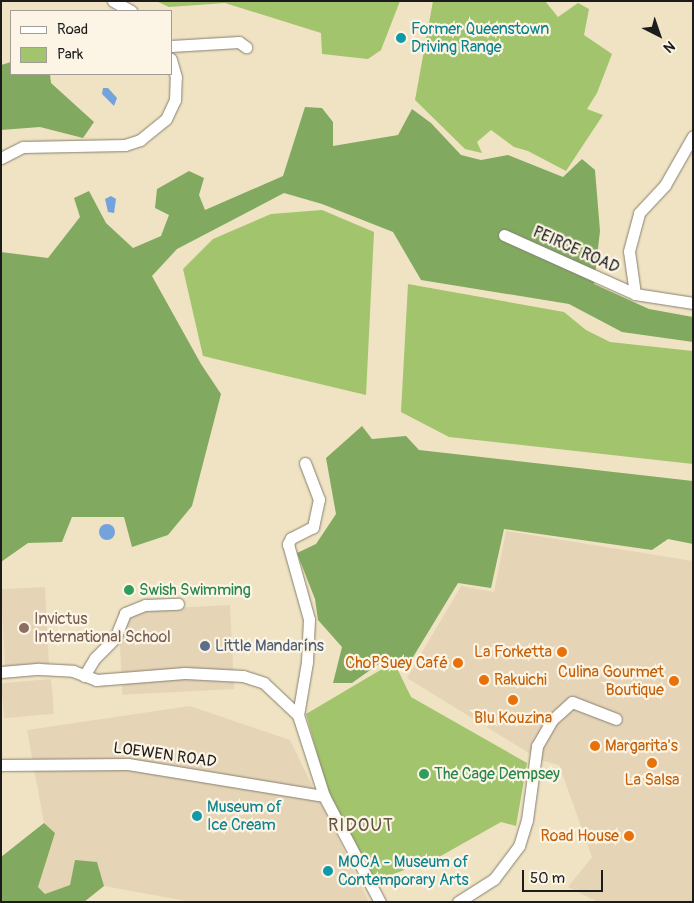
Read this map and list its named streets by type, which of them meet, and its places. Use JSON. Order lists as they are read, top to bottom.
{
  "streets": {
    "street": ["PEIRCE ROAD", "LOEWEN ROAD"]
  },
  "districts": ["RIDOUT"],
  "places": [
    "Former Queenstown Driving Range",
    "Swish Swimming",
    "Invictus International School",
    "Little Mandaríns",
    "La Forketta",
    "ChoPSuey Café",
    "Rakuichi",
    "Culina Gourmet Boutique",
    "Blu Kouzina",
    "Margarita's",
    "La Salsa",
    "The Cage Dempsey",
    "Museum of Ice Cream",
    "Road House",
    "MOCA - Museum of Contemporary Arts"
  ],
  "legend": ["Road", "Park"],
  "scale_bar": "50 m",
  "north": "bottom right"
}
